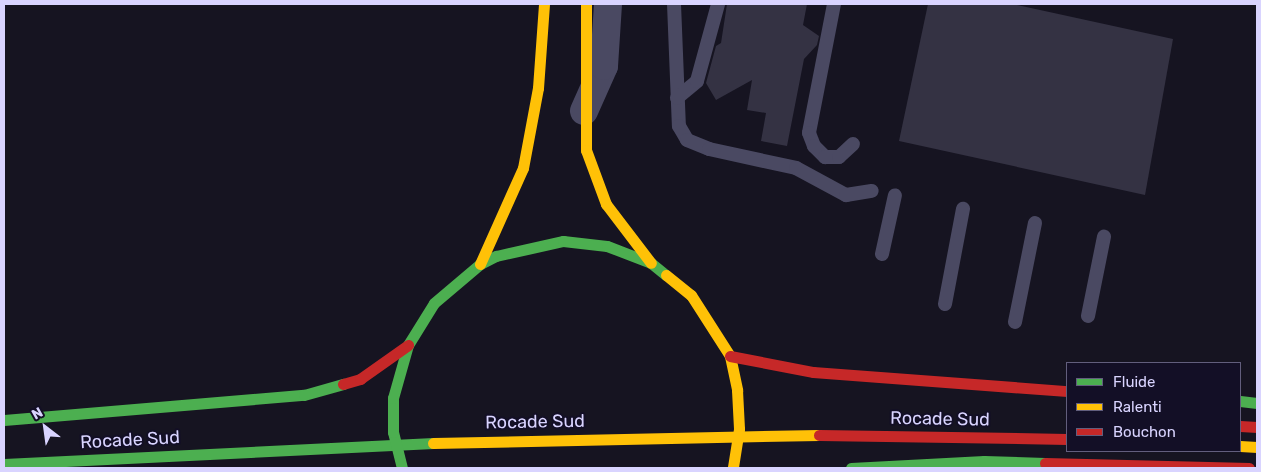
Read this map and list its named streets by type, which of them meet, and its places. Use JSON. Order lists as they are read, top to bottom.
{
  "streets": {
    "main road": ["Rocade Sud"]
  },
  "legend": ["Fluide", "Ralenti", "Bouchon"],
  "north": "top left"
}
